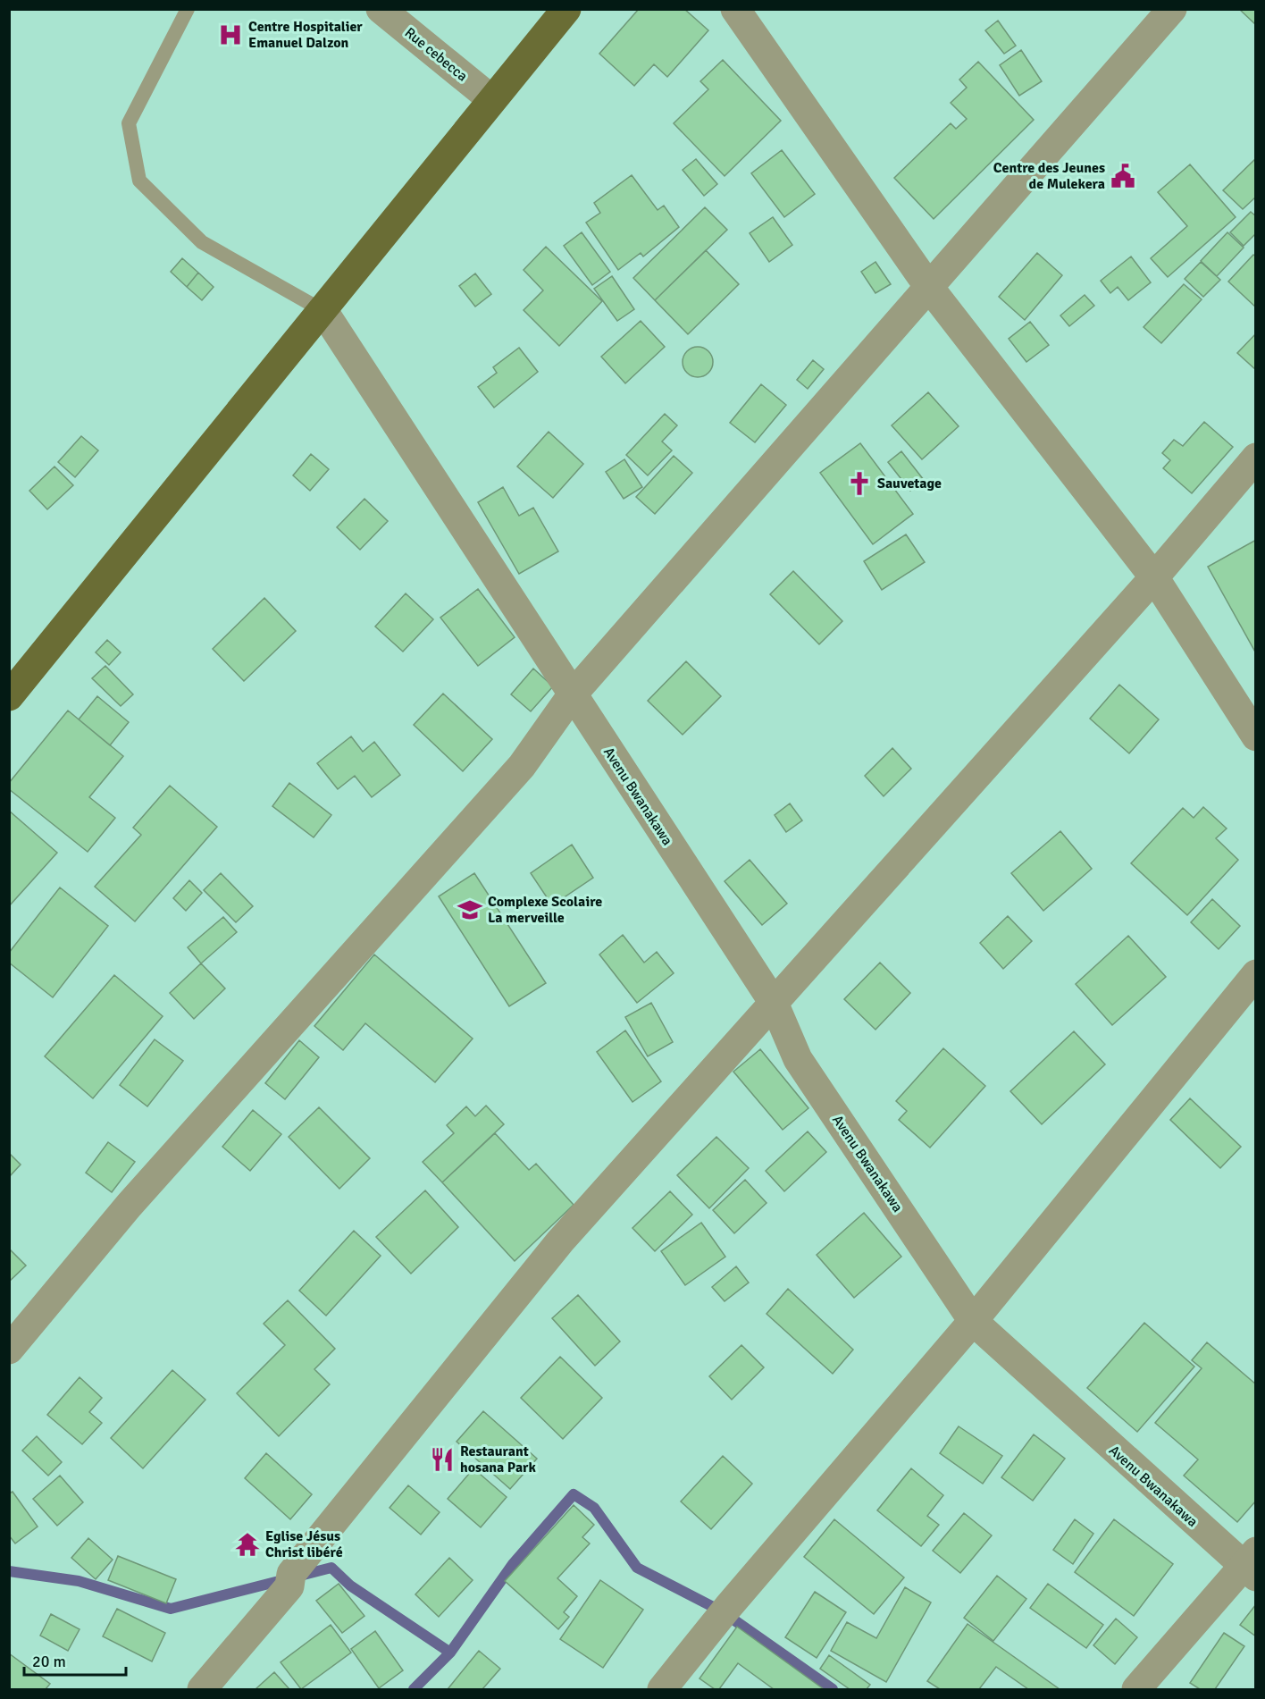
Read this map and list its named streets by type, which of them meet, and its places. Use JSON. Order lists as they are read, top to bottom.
{
  "streets": {
    "street": ["Rue cebecca", "Avenu Bwanakawa"]
  },
  "places": {
    "hospital": ["Centre Hospitalier Emanuel Dalzon"],
    "public building": ["Centre des Jeunes de Mulekera"],
    "church": ["Sauvetage"],
    "school or university": ["Complexe Scolaire La merveille"],
    "restaurant": ["Restaurant hosana Park"],
    "temple": ["Eglise Jésus Christ libéré"]
  },
  "scale_bar": "20 m"
}
